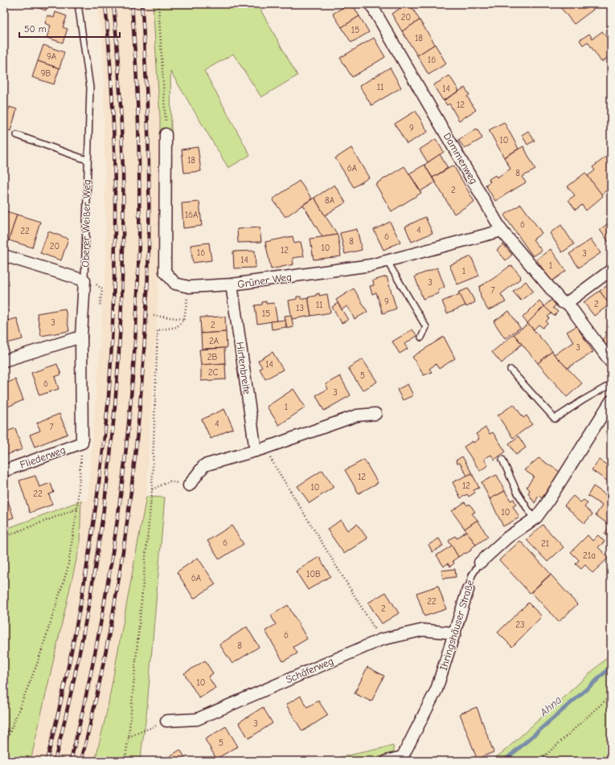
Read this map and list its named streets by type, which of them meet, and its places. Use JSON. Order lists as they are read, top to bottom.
{
  "streets": {
    "street": [
      "Dammenweg",
      "Oberer Weißer Weg",
      "Grüner Weg",
      "Hirtenbreite",
      "Fliederweg",
      "Ihringshäuser Straße",
      "Schäferweg"
    ]
  },
  "crossings": [
    ["Dammenweg", "Grüner Weg"],
    ["Oberer Weißer Weg", "Fliederweg"],
    ["Grüner Weg", "Hirtenbreite"],
    ["Ihringshäuser Straße", "Schäferweg"]
  ],
  "water": ["Ahna"],
  "house_numbers": [
    "20",
    "15",
    "18",
    "9A",
    "16",
    "9B",
    "11",
    "14",
    "12",
    "9",
    "10",
    "18",
    "6A",
    "8",
    "2",
    "8A",
    "16A",
    "6",
    "4",
    "22",
    "6",
    "8",
    "20",
    "10",
    "12",
    "16",
    "3",
    "14",
    "1",
    "1",
    "3",
    "7",
    "9",
    "2",
    "11",
    "13",
    "15",
    "3",
    "2",
    "2A",
    "3",
    "2B",
    "14",
    "2C",
    "5",
    "6",
    "3",
    "1",
    "4",
    "7",
    "12",
    "12",
    "10",
    "22",
    "10",
    "6",
    "21",
    "21a",
    "10B",
    "6A",
    "22",
    "2",
    "23",
    "6",
    "8",
    "10",
    "3",
    "5"
  ],
  "scale_bar": "50 m"
}
